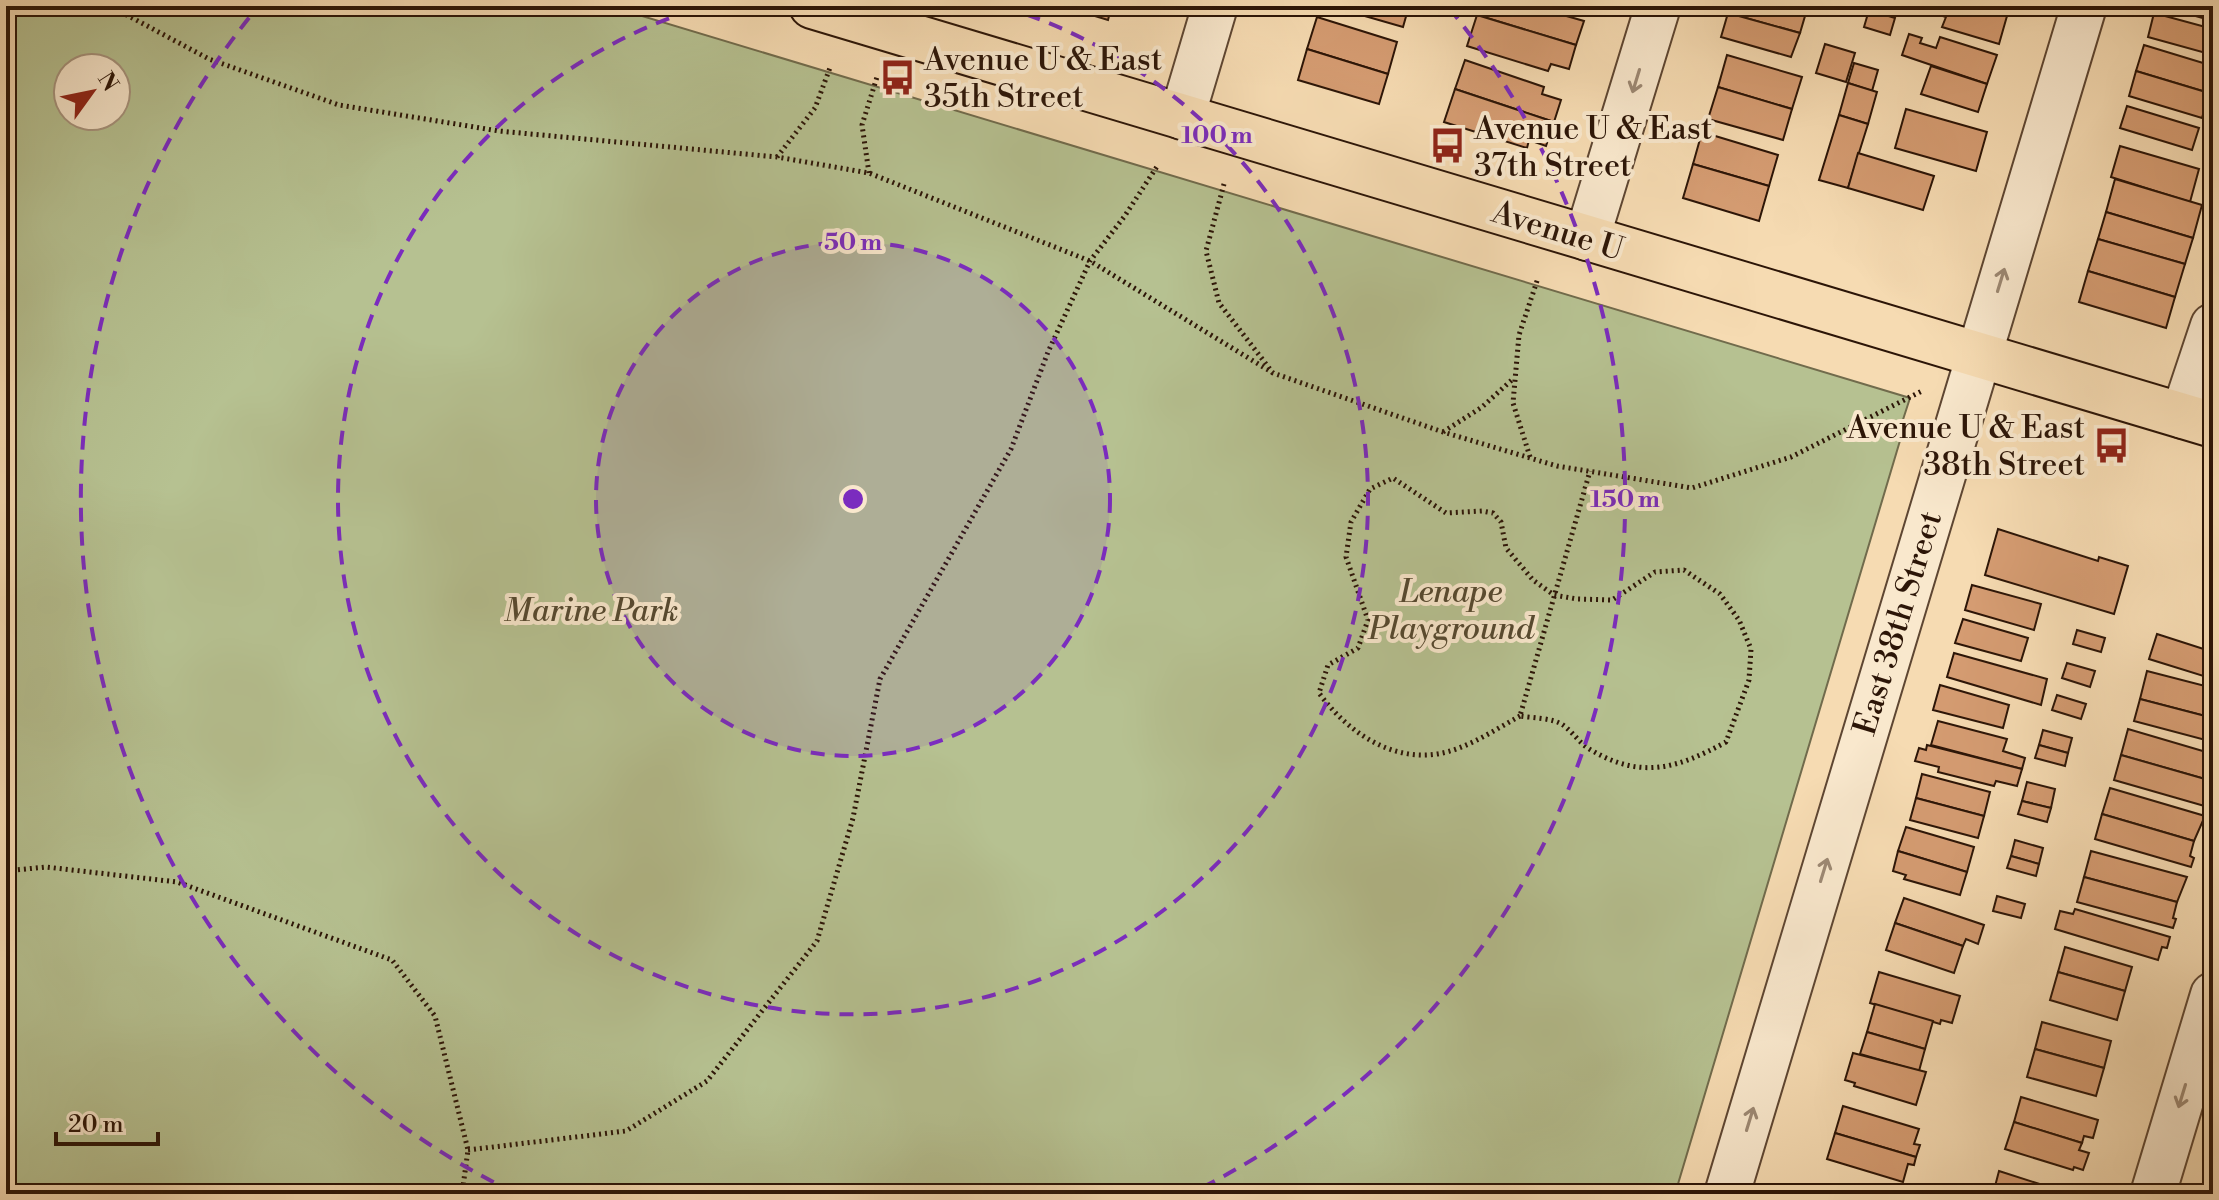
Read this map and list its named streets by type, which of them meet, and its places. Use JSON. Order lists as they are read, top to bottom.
{
  "streets": {
    "main road": ["Avenue U"],
    "street": ["East 38th Street"]
  },
  "crossings": [
    ["Avenue U", "East 38th Street"]
  ],
  "one_way": ["East 38th Street"],
  "parks": ["Lenape Playground", "Marine Park"],
  "places": {
    "bus stop": ["Avenue U & East 35th Street", "Avenue U & East 37th Street", "Avenue U & East 38th Street"]
  },
  "scale_bar": "20 m",
  "north": "top right",
  "rings": ["100 m", "50 m", "150 m"]
}
